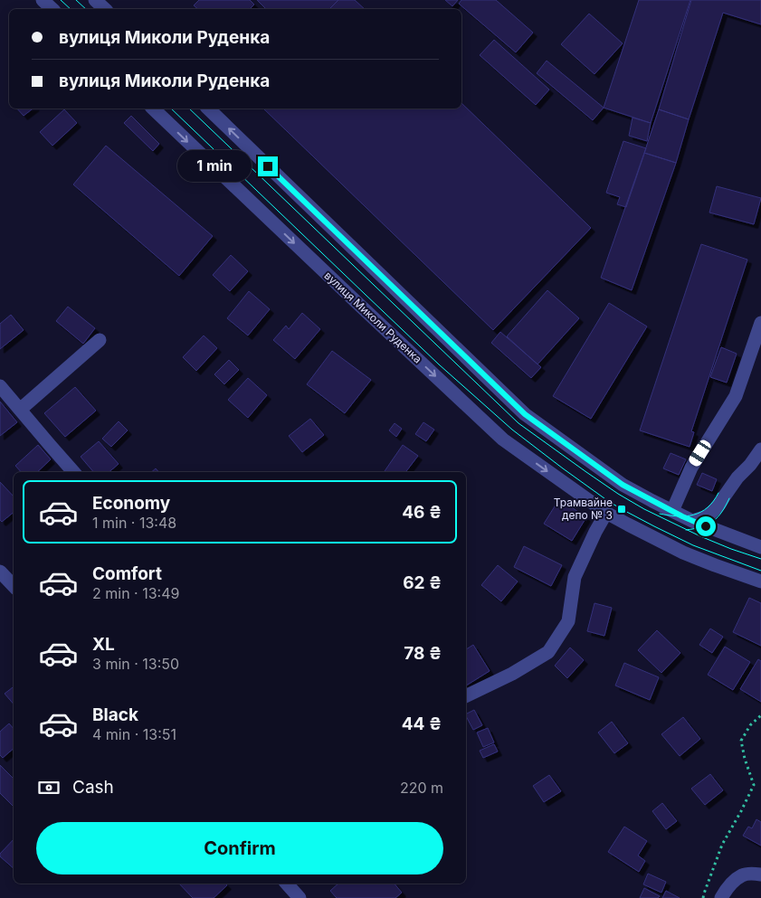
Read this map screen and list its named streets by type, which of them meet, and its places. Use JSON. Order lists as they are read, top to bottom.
{
  "streets": {
    "street": ["вулиця Миколи Руденка"]
  },
  "places": {
    "transit": ["Трамвайне депо № 3"]
  },
  "page": {
    "banner": ["вулиця Миколи Руденка", "вулиця Миколи Руденка"],
    "bubble": "1 min",
    "list": [
      {
        "name": "Economy",
        "note": "1 min · 13:48",
        "value": "46 ₴"
      },
      {
        "name": "Comfort",
        "note": "2 min · 13:49",
        "value": "62 ₴"
      },
      {
        "name": "XL",
        "note": "3 min · 13:50",
        "value": "78 ₴"
      },
      {
        "name": "Black",
        "note": "4 min · 13:51",
        "value": "44 ₴"
      }
    ],
    "pay": ["Cash", "220 m"],
    "buttons": "Confirm"
  }
}
